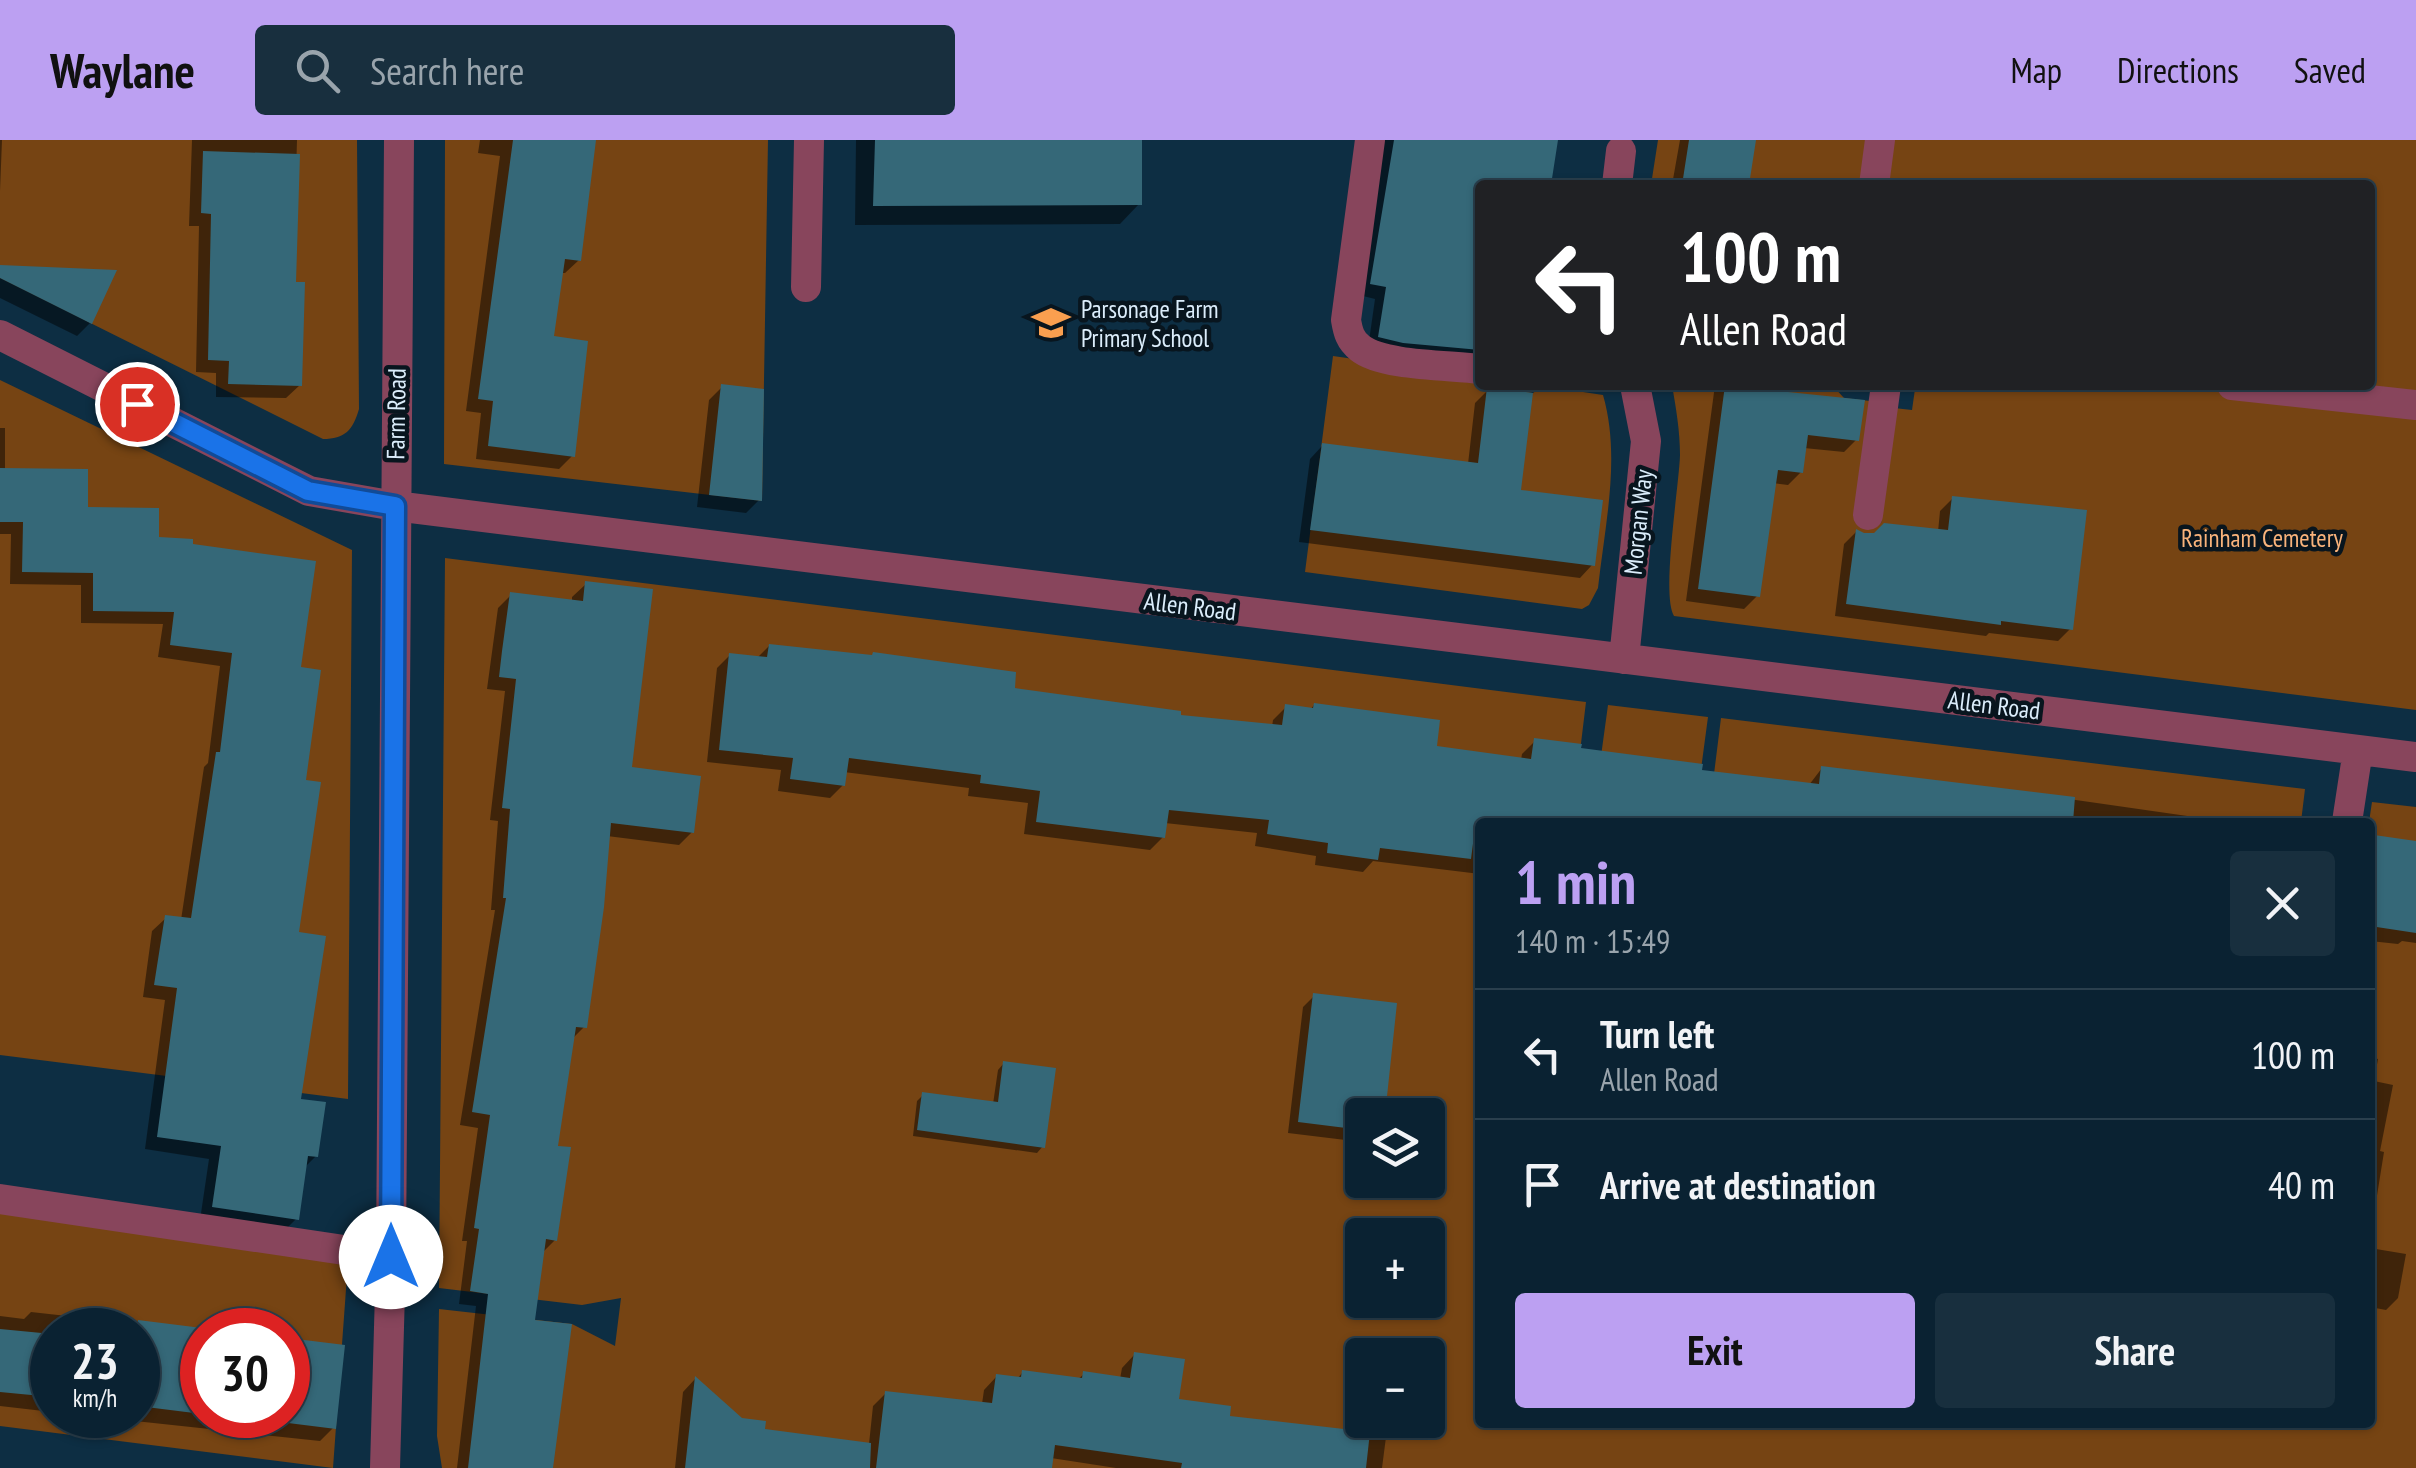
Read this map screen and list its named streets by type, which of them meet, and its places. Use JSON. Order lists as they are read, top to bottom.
{
  "streets": {
    "street": ["Farm Road", "Morgan Way", "Allen Road"]
  },
  "crossings": [
    ["Farm Road", "Allen Road"],
    ["Morgan Way", "Allen Road"]
  ],
  "parks": ["Rainham Cemetery"],
  "places": {
    "school or university": ["Parsonage Farm Primary School"]
  },
  "page": {
    "header": "Waylane",
    "search": "Search here",
    "nav": ["Map", "Directions", "Saved"],
    "turn": ["100 m", "Allen Road"],
    "heading": ["1 min", "140 m · 15:49"],
    "list": [
      {
        "name": "Turn left",
        "note": "Allen Road",
        "value": "100 m"
      },
      {
        "name": "Arrive at destination",
        "value": "40 m"
      }
    ],
    "map_buttons": ["+", "−"],
    "buttons": ["Exit", "Share"],
    "speed": "23 km/h",
    "limit": "30"
  }
}
